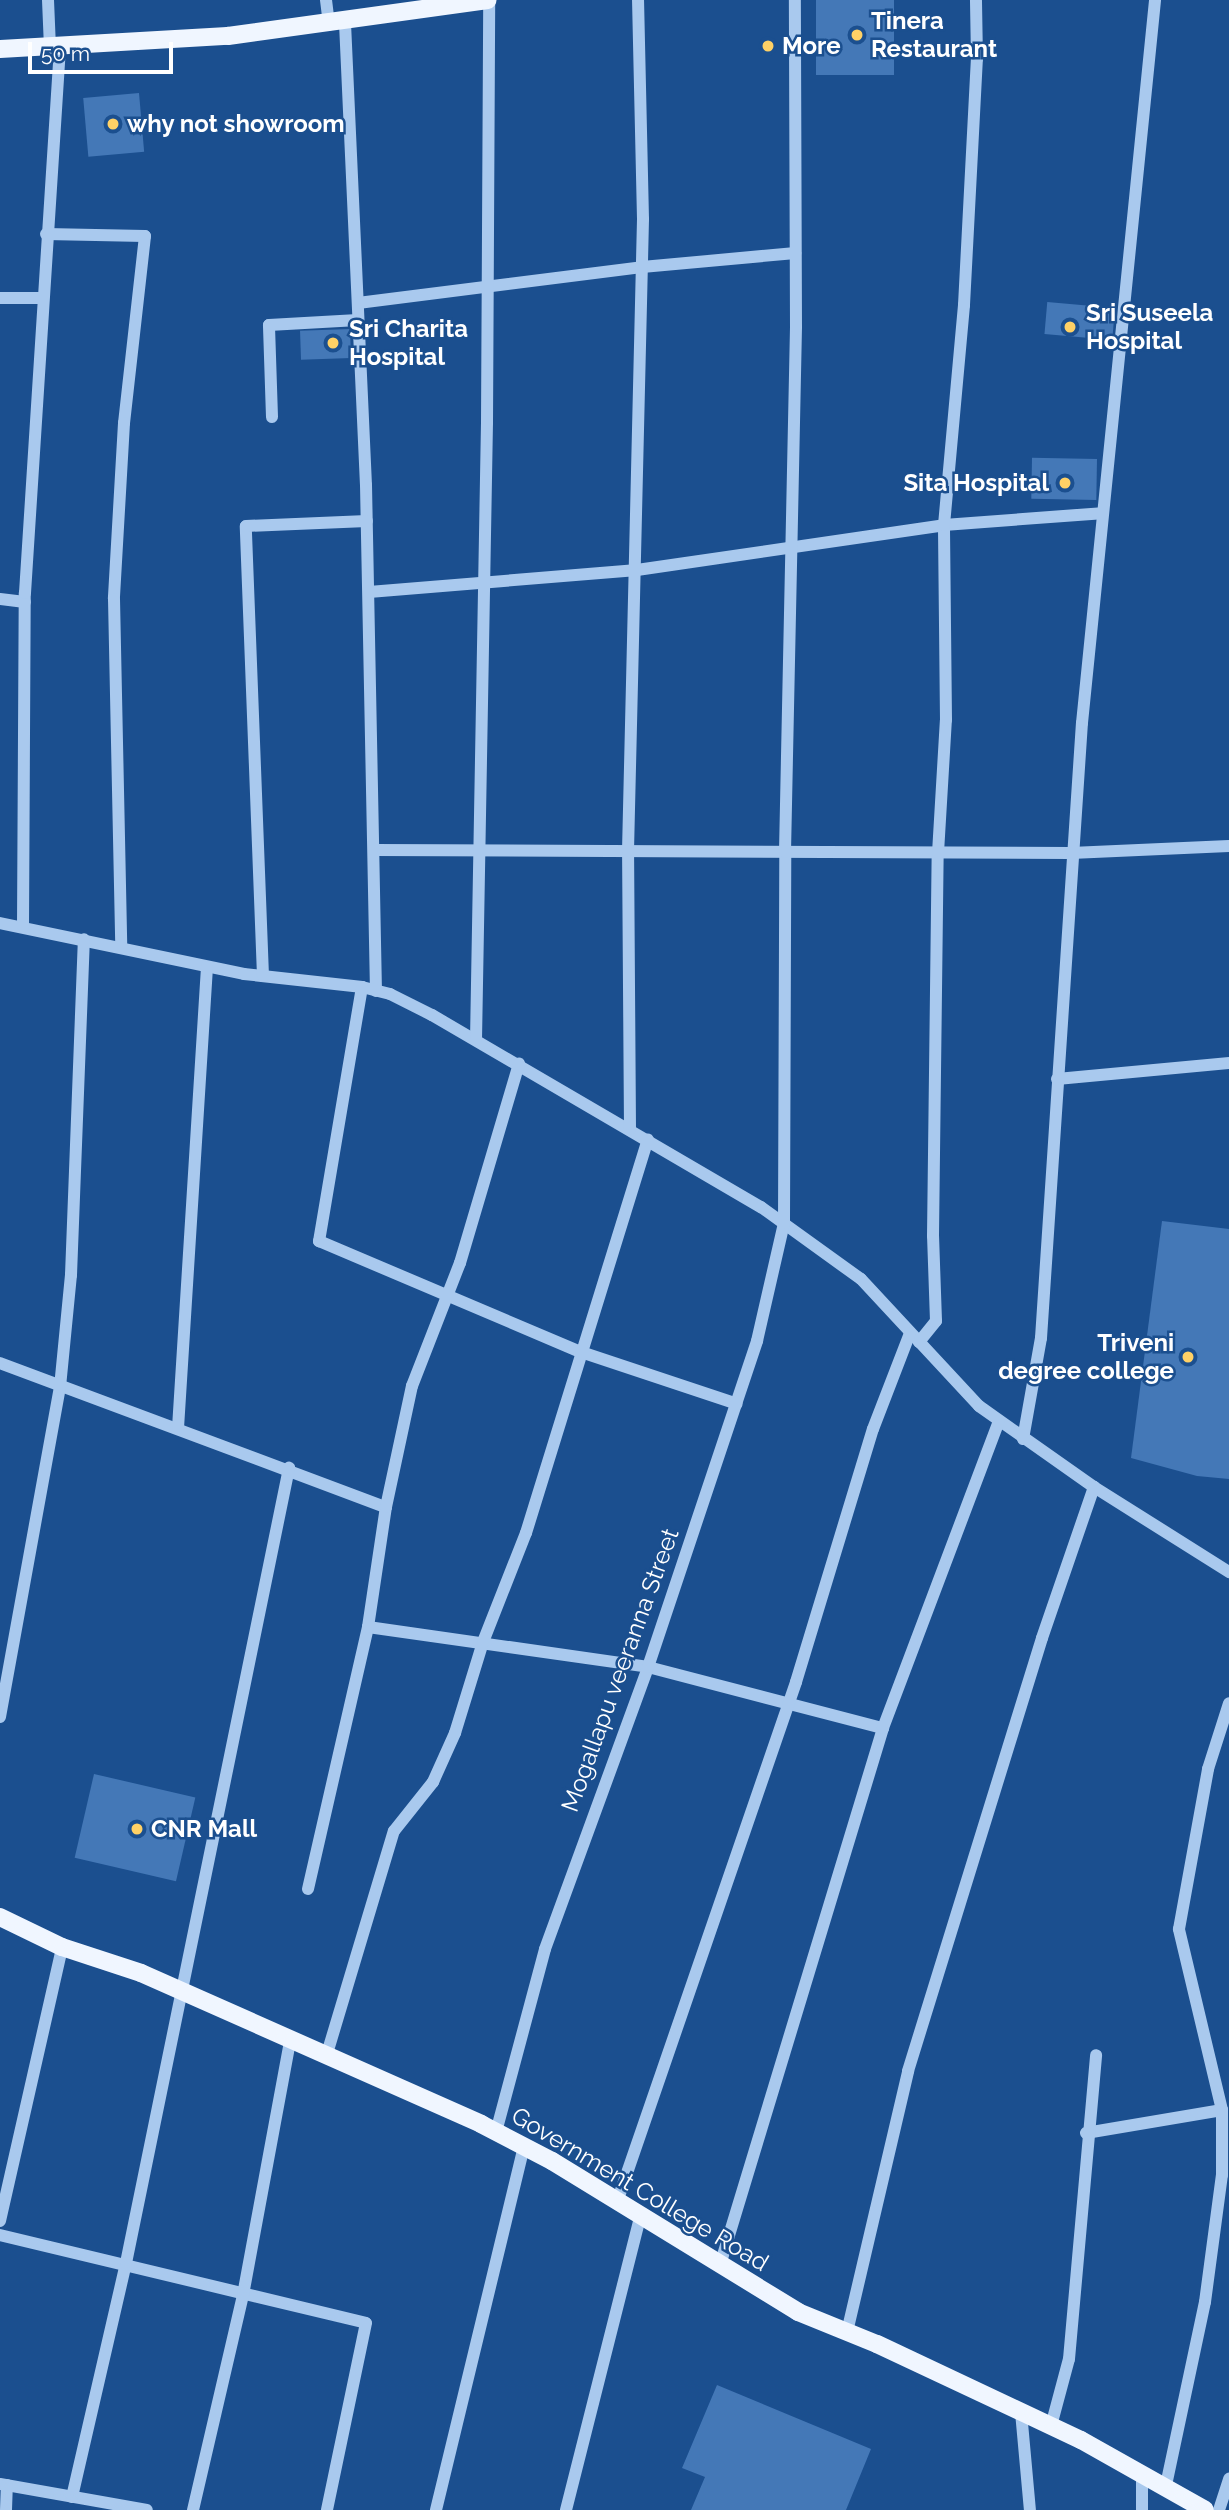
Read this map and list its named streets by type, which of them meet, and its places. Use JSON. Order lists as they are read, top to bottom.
{
  "streets": {
    "main road": ["Government College Road"],
    "street": ["Mogallapu veeranna Street"]
  },
  "crossings": [
    ["Mogallapu veeranna Street", "Government College Road"]
  ],
  "places": [
    "Tinera Restaurant",
    "More",
    "why not showroom",
    "Sri Suseela Hospital",
    "Sri Charita Hospital",
    "Sita Hospital",
    "Triveni degree college",
    "CNR Mall"
  ],
  "scale_bar": "50 m"
}
